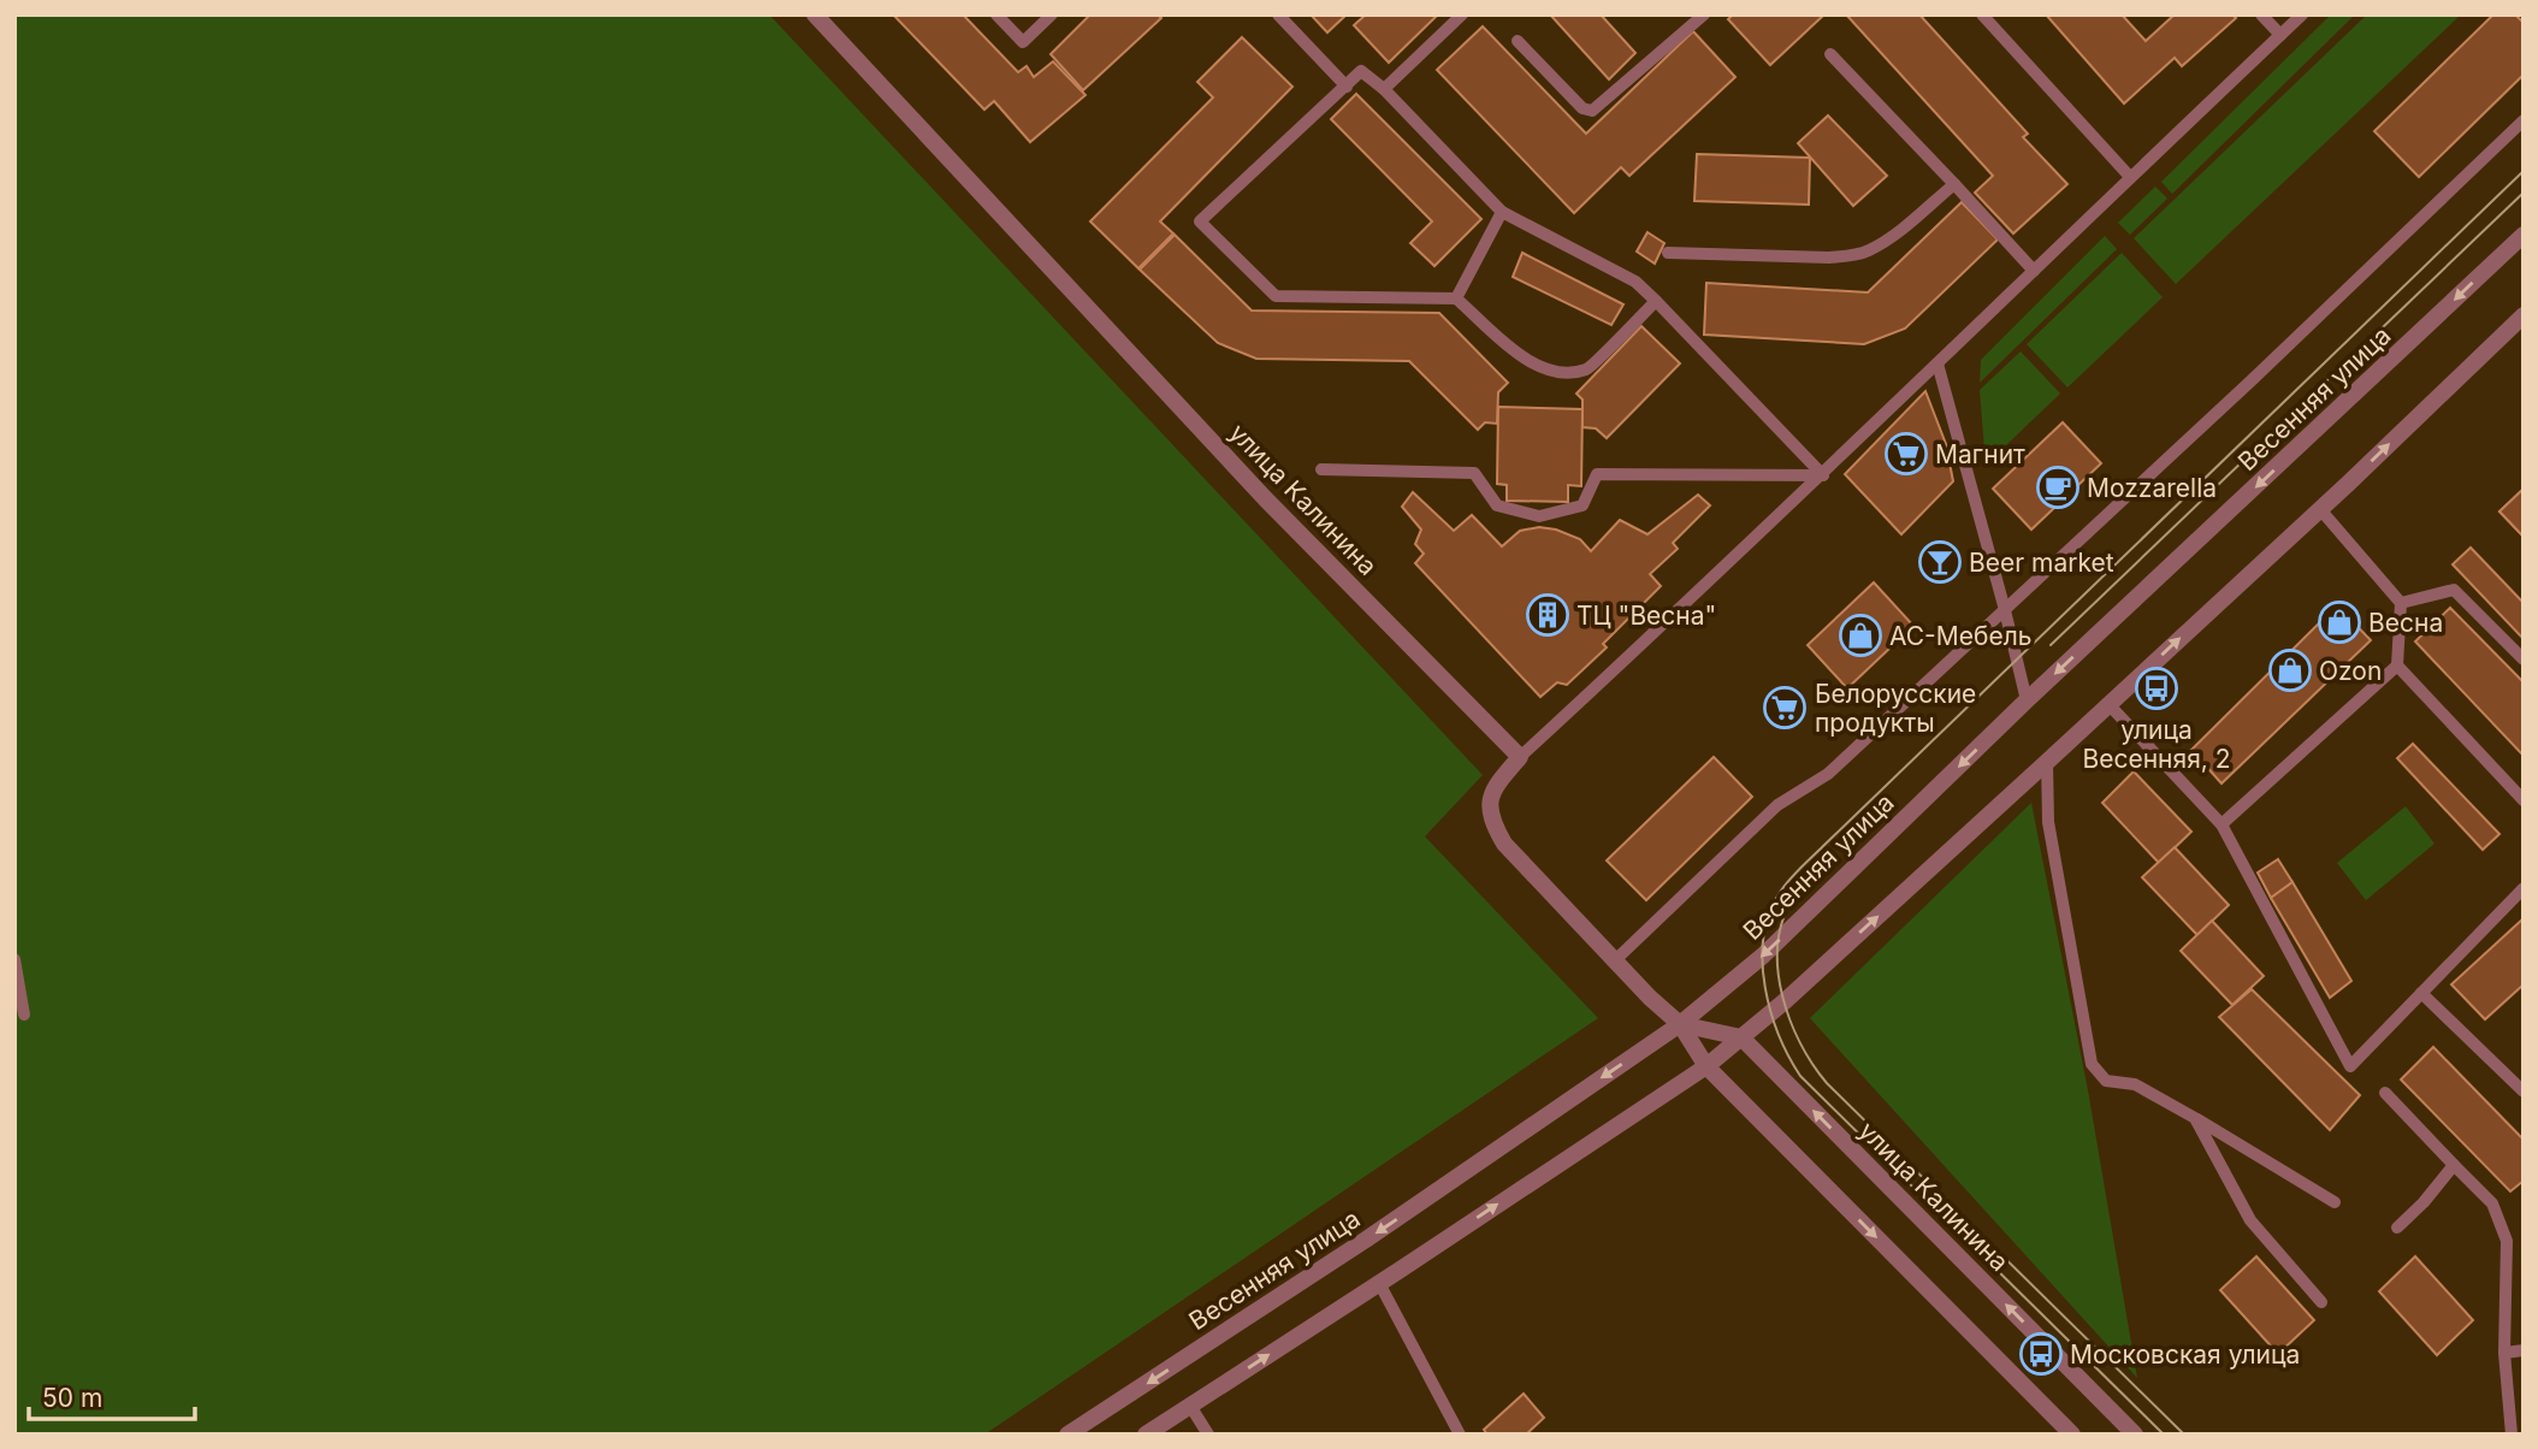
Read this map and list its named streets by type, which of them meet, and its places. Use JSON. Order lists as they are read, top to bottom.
{
  "streets": {
    "street": ["Весенняя улица", "улица Калинина"]
  },
  "places": {
    "supermarket": ["Магнит", "Белорусские продукты"],
    "cafe": ["Mozzarella"],
    "bar": ["Beer market"],
    "building": ["ТЦ \"Весна\""],
    "shop": ["Весна", "АС-Мебель", "Ozon"],
    "bus stop": ["улица Весенняя, 2", "Московская улица"]
  },
  "scale_bar": "50 m"
}
